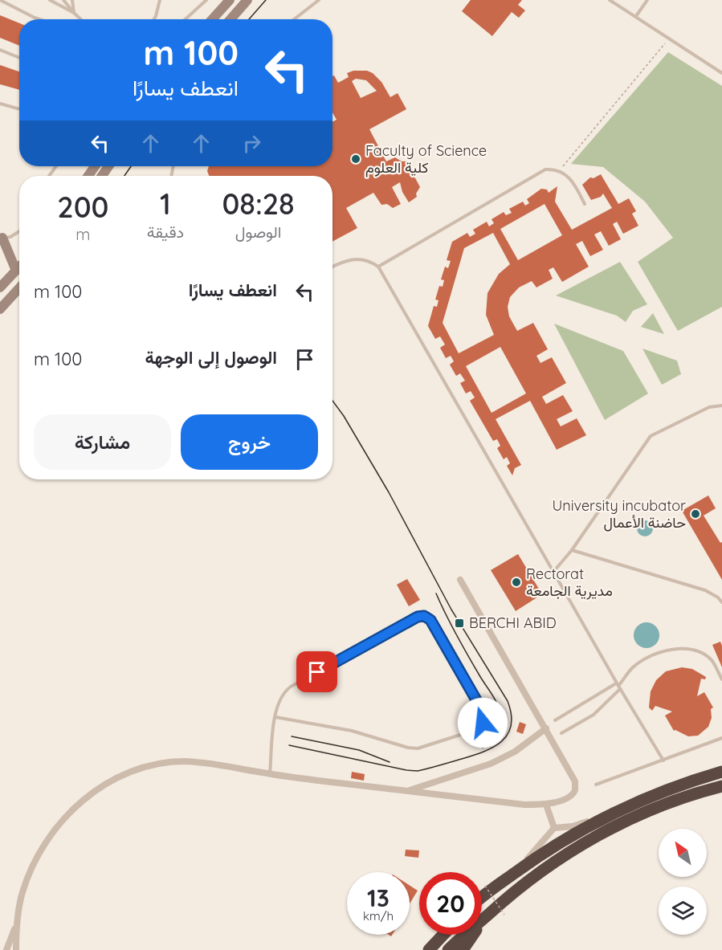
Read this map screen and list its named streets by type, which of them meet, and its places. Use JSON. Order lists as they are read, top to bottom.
{
  "places": {
    "other": ["Faculty of Science كلية العلوم", "University incubator حاضنة الأعمال", "Rectorat مديرية الجامعة"],
    "transit": ["BERCHI ABID"]
  },
  "north": "top left",
  "page": {
    "turn": ["100 m", "انعطف يسارًا"],
    "eta": [
      "08:28",
      "الوصول",
      "1",
      "دقيقة",
      "200",
      "m"
    ],
    "list": [
      {
        "name": "انعطف يسارًا",
        "value": "100 m"
      },
      {
        "name": "الوصول إلى الوجهة",
        "value": "100 m"
      }
    ],
    "buttons": ["خروج", "مشاركة"],
    "speed": "13 km/h",
    "limit": "20"
  }
}
